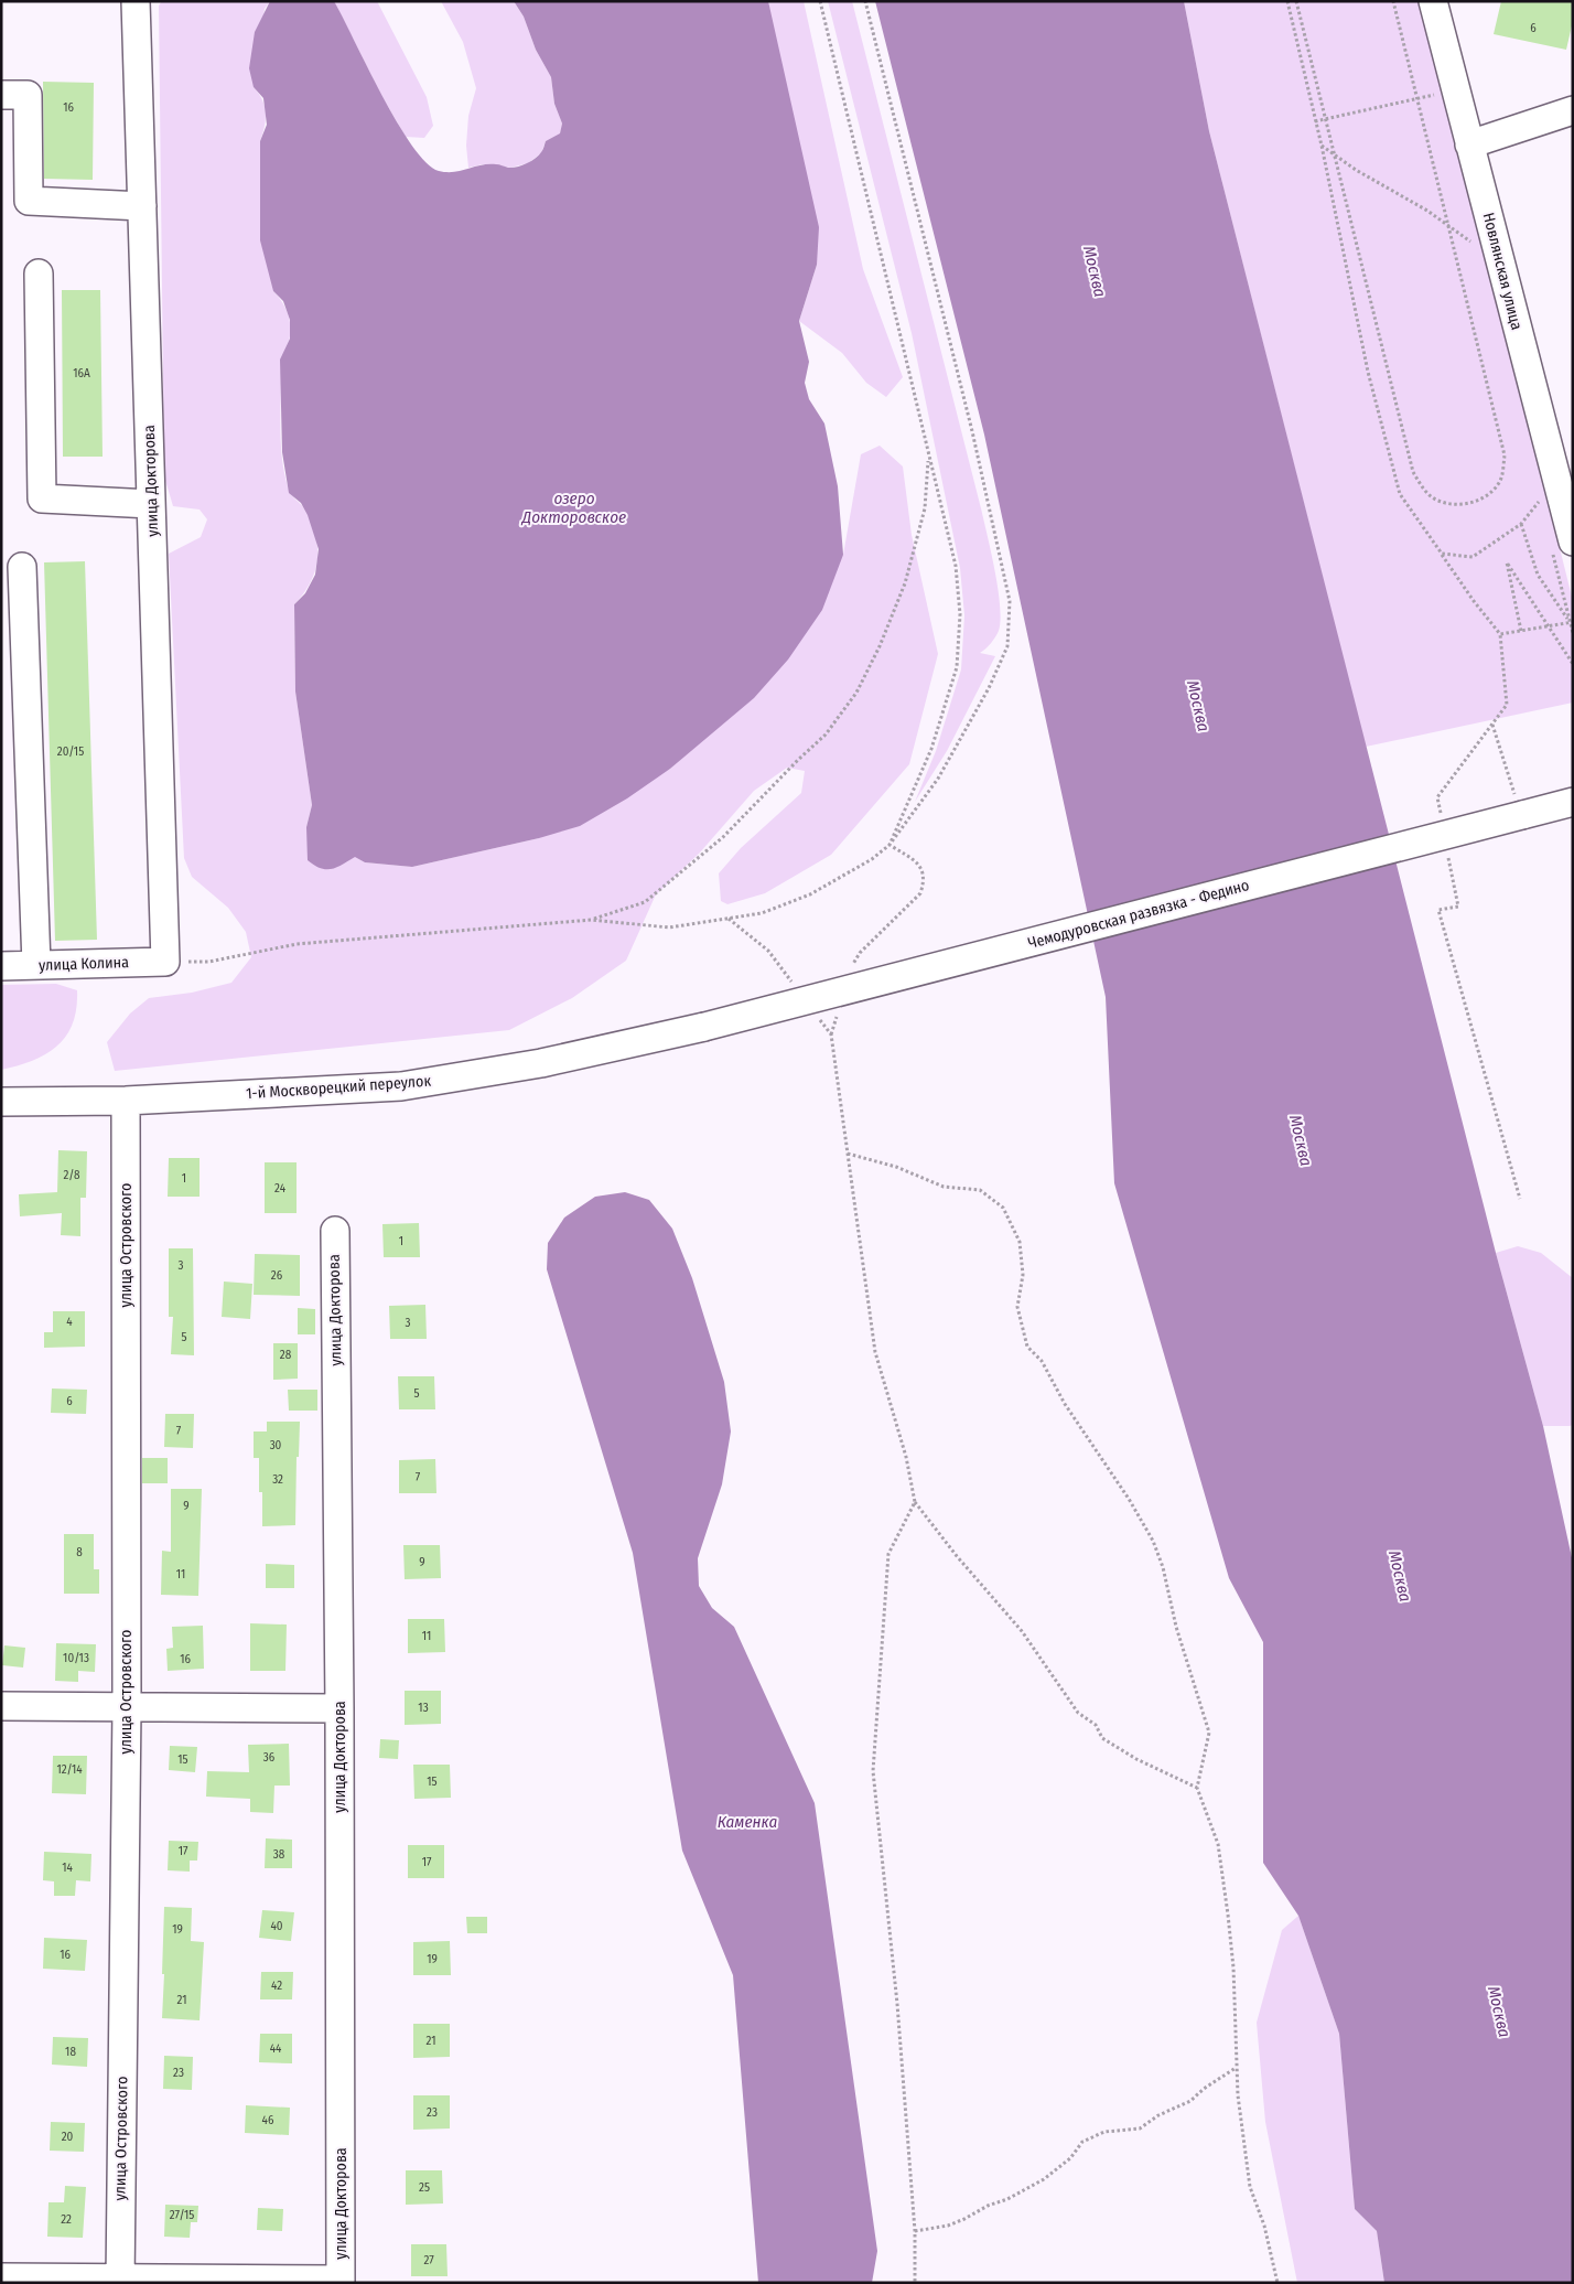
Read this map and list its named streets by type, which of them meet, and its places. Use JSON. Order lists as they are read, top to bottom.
{
  "streets": {
    "street": [
      "Новлянская улица",
      "улица Докторова",
      "Чемодуровская развязка - Федино",
      "улица Колина",
      "1-й Москворецкий переулок",
      "улица Островского"
    ]
  },
  "crossings": [
    ["улица Докторова", "улица Колина"],
    ["Чемодуровская развязка - Федино", "1-й Москворецкий переулок"],
    ["1-й Москворецкий переулок", "улица Островского"]
  ],
  "water": ["Москва", "озеро Докторовское", "Каменка"],
  "house_numbers": [
    "6",
    "16",
    "16А",
    "20/15",
    "2/8",
    "1",
    "24",
    "1",
    "3",
    "26",
    "4",
    "3",
    "5",
    "28",
    "5",
    "6",
    "7",
    "30",
    "7",
    "32",
    "9",
    "8",
    "9",
    "11",
    "11",
    "10/13",
    "16",
    "13",
    "36",
    "15",
    "12/14",
    "15",
    "17",
    "38",
    "17",
    "14",
    "40",
    "19",
    "16",
    "19",
    "42",
    "21",
    "21",
    "44",
    "18",
    "23",
    "23",
    "46",
    "20",
    "25",
    "27/15",
    "22",
    "27"
  ]
}
